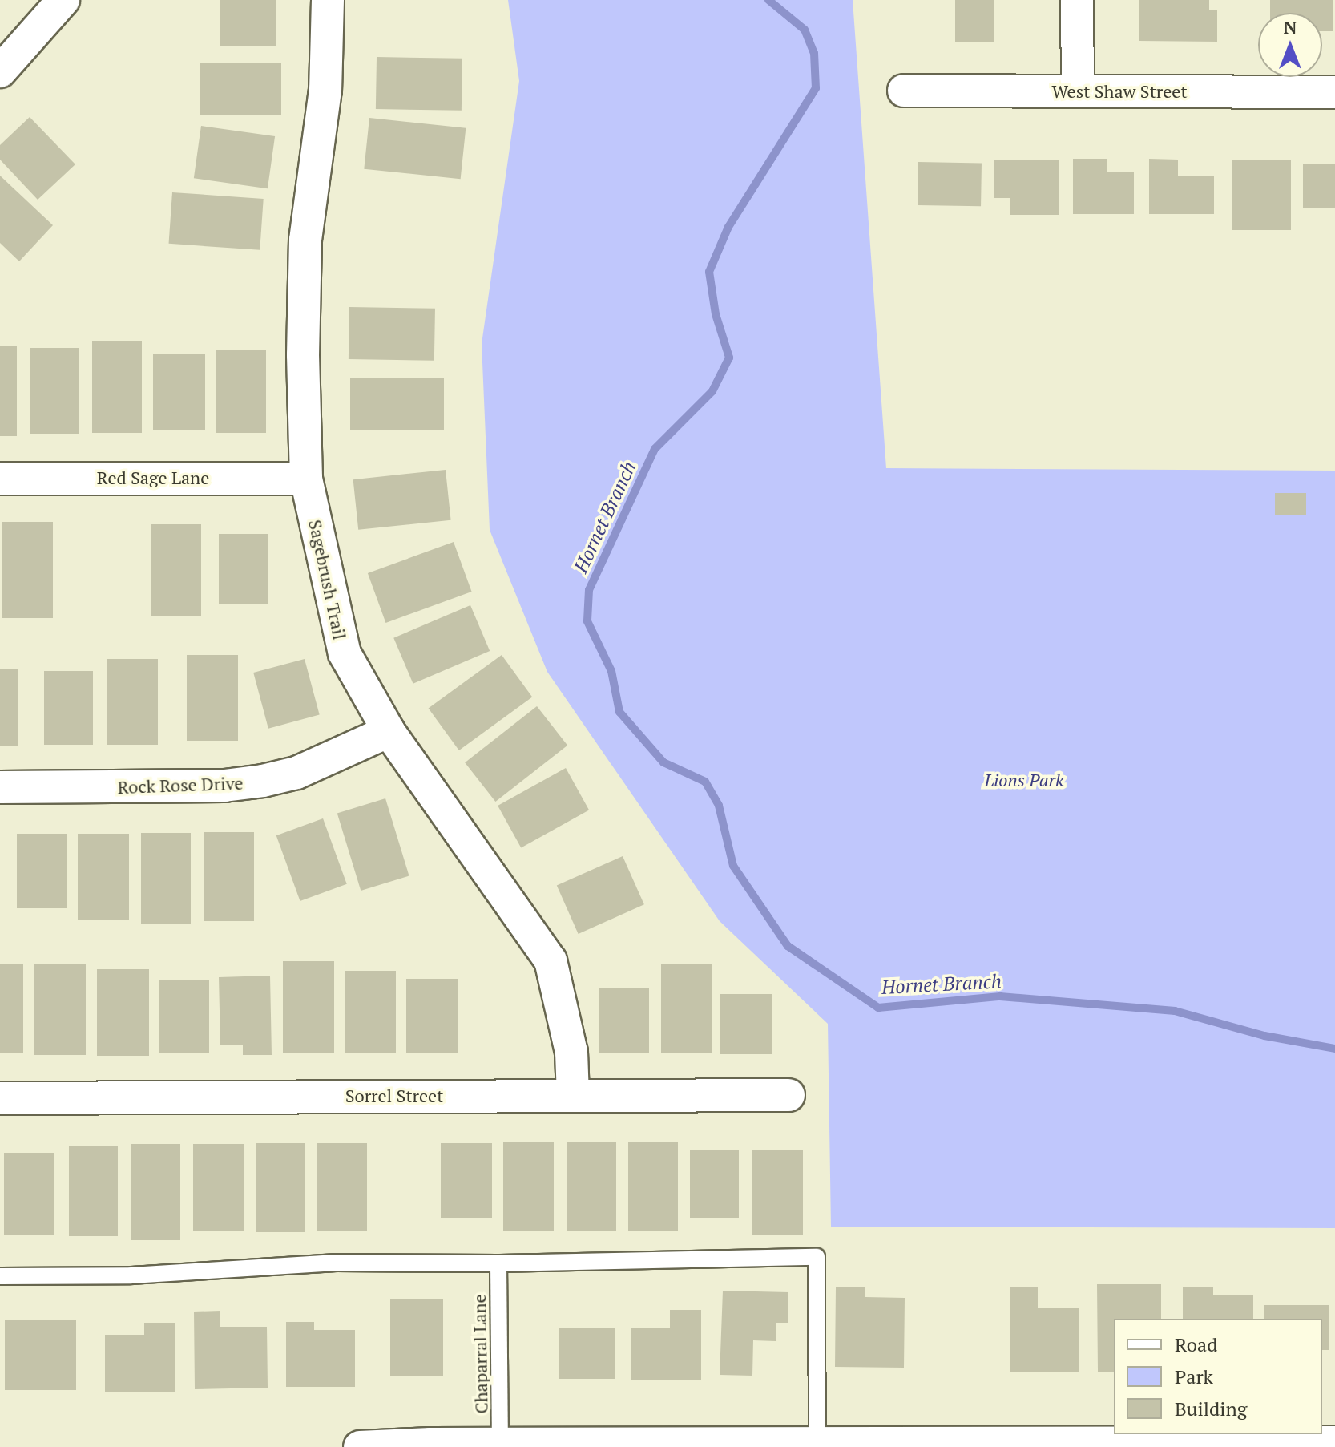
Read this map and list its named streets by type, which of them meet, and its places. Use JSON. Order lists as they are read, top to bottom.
{
  "streets": {
    "street": [
      "West Shaw Street",
      "Red Sage Lane",
      "Sagebrush Trail",
      "Rock Rose Drive",
      "Sorrel Street"
    ],
    "lane": ["Chaparral Lane"]
  },
  "crossings": [
    ["Red Sage Lane", "Sagebrush Trail"],
    ["Sagebrush Trail", "Rock Rose Drive"],
    ["Sagebrush Trail", "Sorrel Street"]
  ],
  "water": ["Hornet Branch"],
  "parks": ["Lions Park"],
  "legend": ["Road", "Park", "Building"],
  "north": "top"
}
